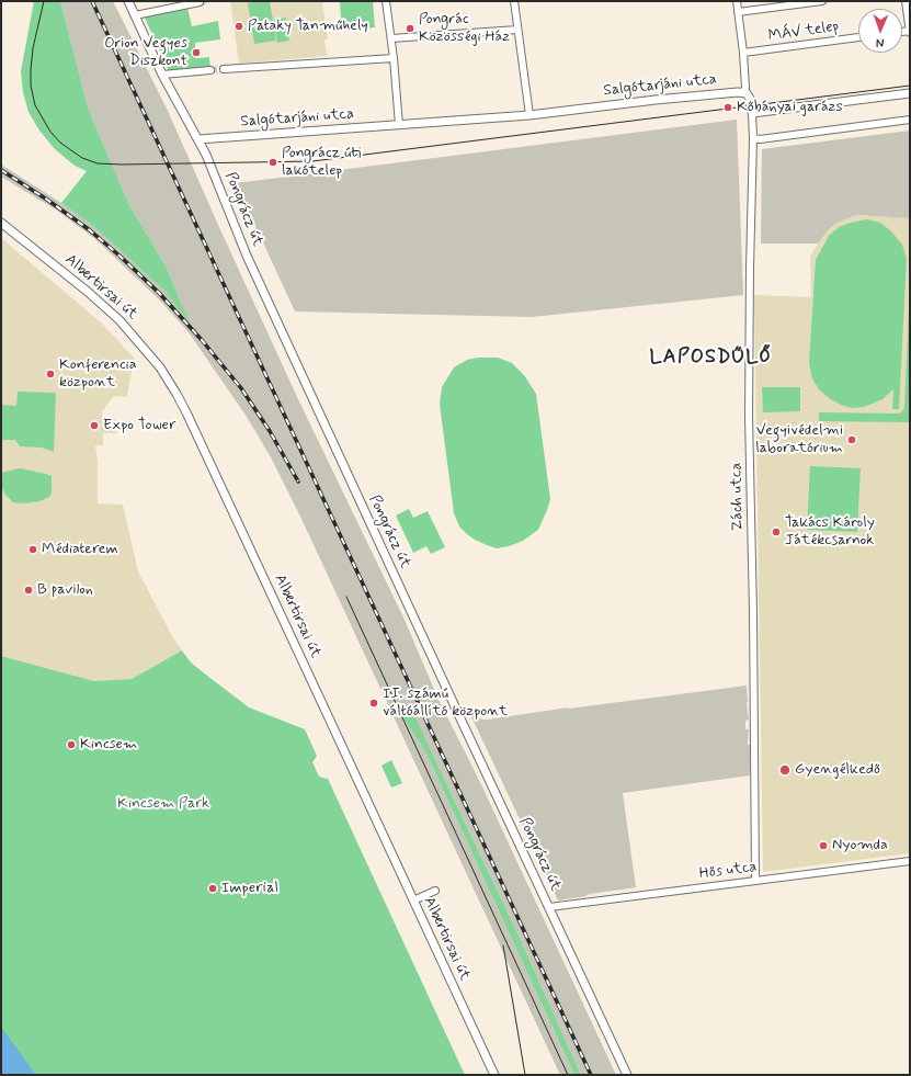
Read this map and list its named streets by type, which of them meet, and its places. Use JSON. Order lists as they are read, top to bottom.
{
  "streets": {
    "street": [
      "MÁV telep",
      "Salgótarjáni utca",
      "Pongrácz út",
      "Albertirsai út",
      "Zách utca",
      "Hős utca"
    ]
  },
  "crossings": [
    ["Salgótarjáni utca", "Pongrácz út"],
    ["Pongrácz út", "Hős utca"],
    ["Zách utca", "Hős utca"]
  ],
  "districts": ["LAPOSDŰLŐ"],
  "parks": ["Kincsem Park"],
  "places": [
    "Pataky Tanműhely",
    "Pongrác Közösségi Ház",
    "Orion Vegyes Diszkont",
    "Kőbányai garázs",
    "Pongrácz úti lakótelep",
    "Konferencia központ",
    "Expo Tower",
    "Vegyivédelmi laboratórium",
    "Takács Károly Játékcsarnok",
    "Médiaterem",
    "B pavilon",
    "II. számú váltóállító központ",
    "Kincsem",
    "Gyengélkedő",
    "Nyomda",
    "Imperial"
  ],
  "north": "bottom"
}
